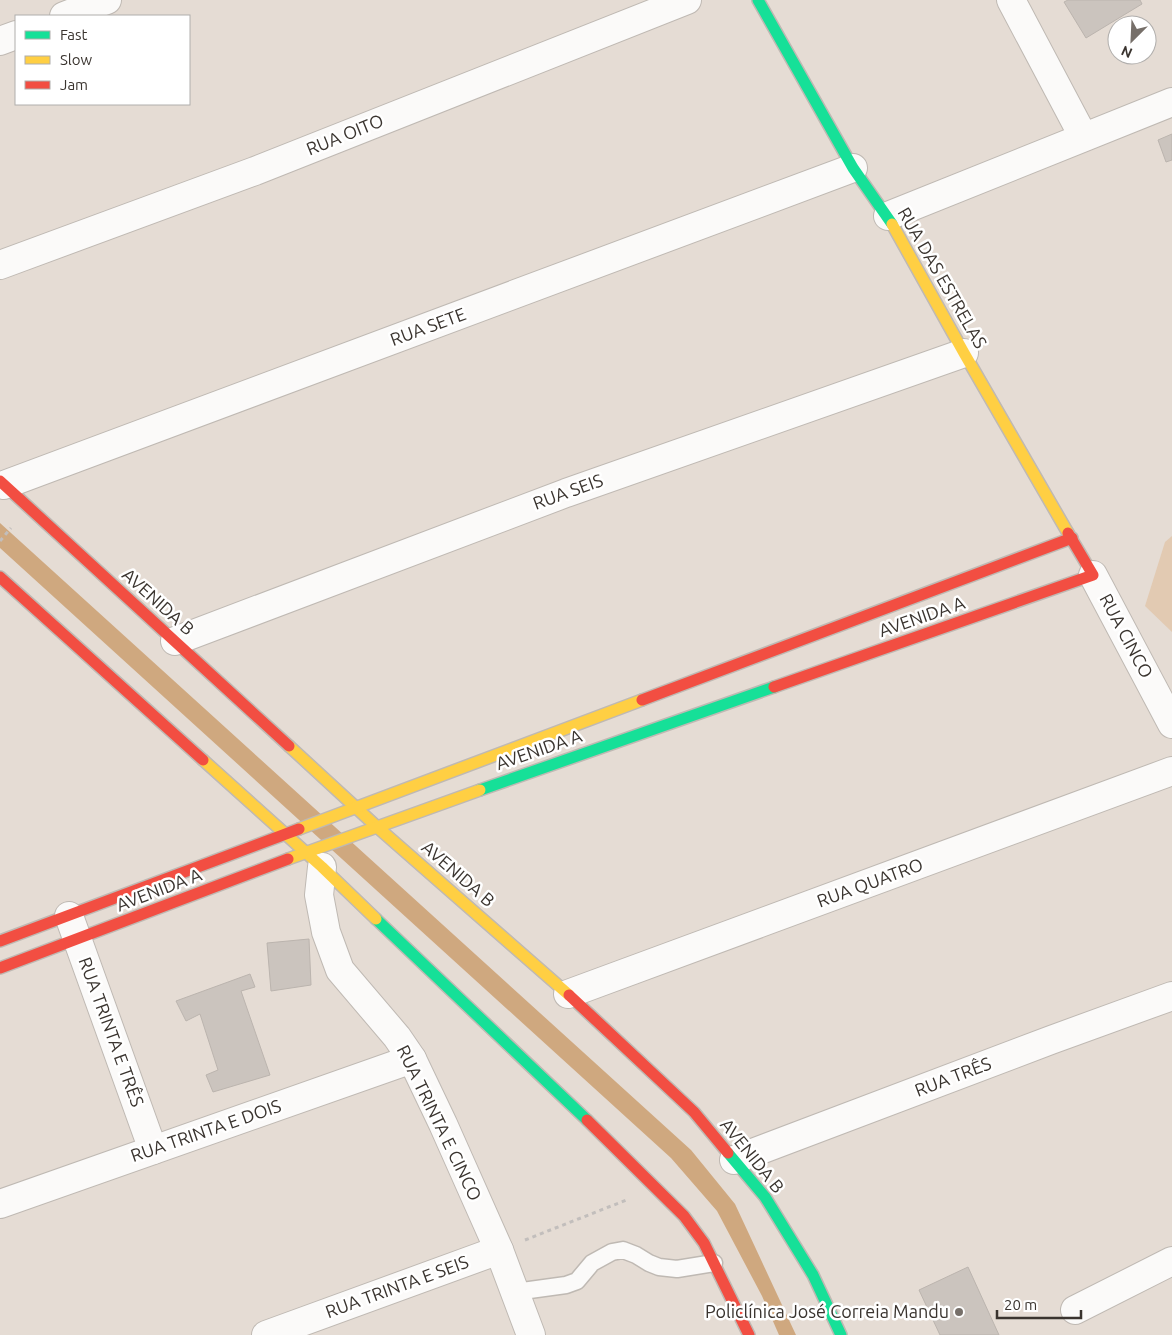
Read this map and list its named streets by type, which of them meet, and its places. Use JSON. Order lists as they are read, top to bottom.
{
  "streets": {
    "main road": ["RUA DAS ESTRELAS", "AVENIDA B", "AVENIDA A"],
    "street": [
      "RUA OITO",
      "RUA SETE",
      "RUA SEIS",
      "RUA CINCO",
      "RUA QUATRO",
      "RUA TRINTA E TRÊS",
      "RUA TRÊS",
      "RUA TRINTA E CINCO",
      "RUA TRINTA E DOIS",
      "RUA TRINTA E SEIS"
    ]
  },
  "crossings": [
    ["RUA DAS ESTRELAS", "RUA SETE"],
    ["RUA DAS ESTRELAS", "RUA SEIS"],
    ["RUA DAS ESTRELAS", "AVENIDA A"],
    ["RUA DAS ESTRELAS", "RUA CINCO"],
    ["RUA SETE", "AVENIDA B"],
    ["RUA SEIS", "AVENIDA B"],
    ["AVENIDA B", "AVENIDA A"],
    ["AVENIDA B", "RUA QUATRO"],
    ["AVENIDA B", "RUA TRÊS"],
    ["AVENIDA A", "RUA CINCO"],
    ["AVENIDA A", "RUA TRINTA E TRÊS"],
    ["AVENIDA A", "RUA TRINTA E CINCO"],
    ["RUA TRINTA E TRÊS", "RUA TRINTA E DOIS"],
    ["RUA TRINTA E CINCO", "RUA TRINTA E DOIS"],
    ["RUA TRINTA E CINCO", "RUA TRINTA E SEIS"]
  ],
  "places": ["Policlínica José Correia Mandu"],
  "legend": ["Fast", "Slow", "Jam"],
  "scale_bar": "20 m",
  "north": "bottom left"
}
